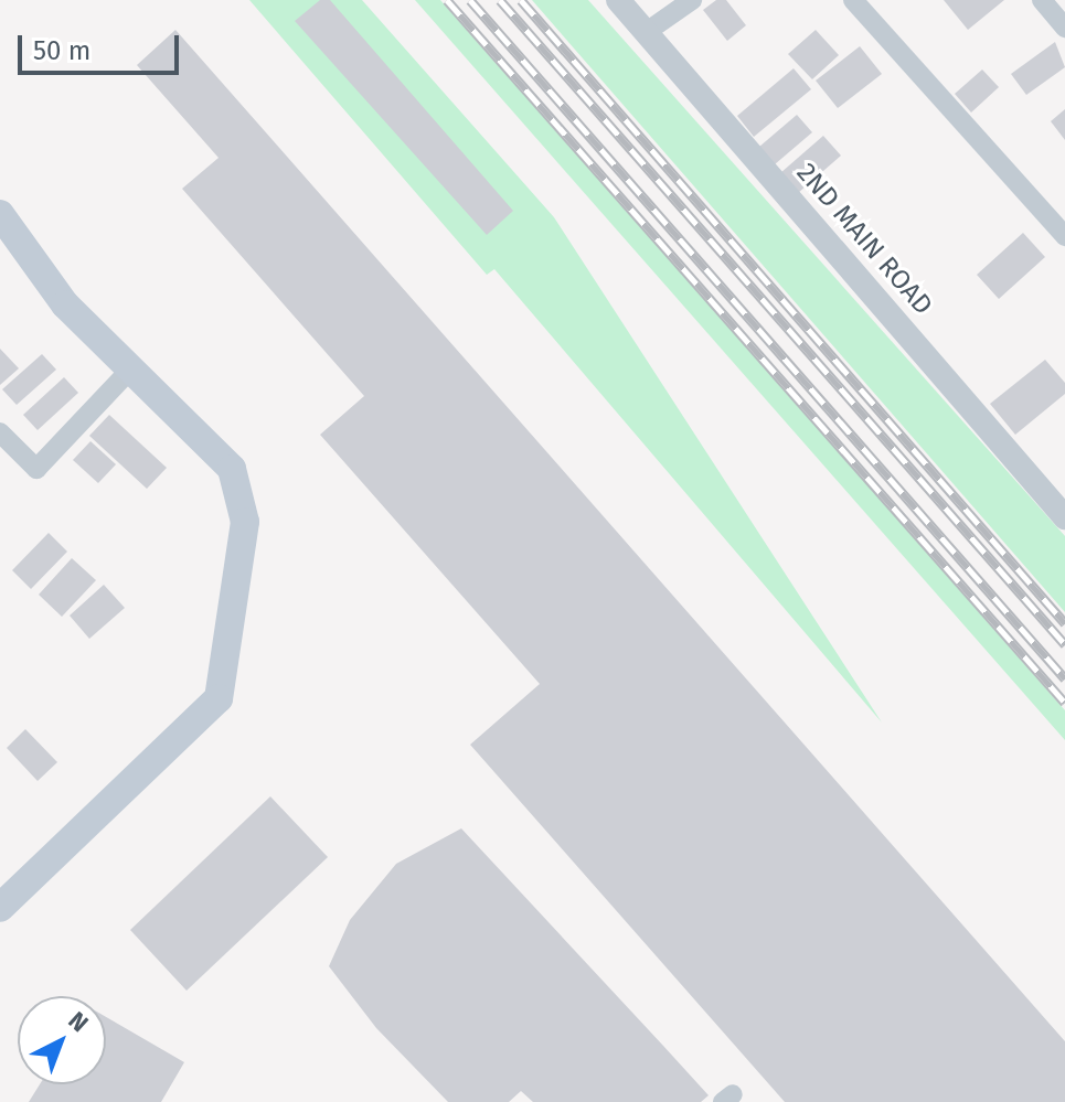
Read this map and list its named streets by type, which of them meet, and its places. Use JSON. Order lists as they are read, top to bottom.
{
  "streets": {
    "street": ["2ND MAIN ROAD"]
  },
  "scale_bar": "50 m",
  "north": "top right"
}
